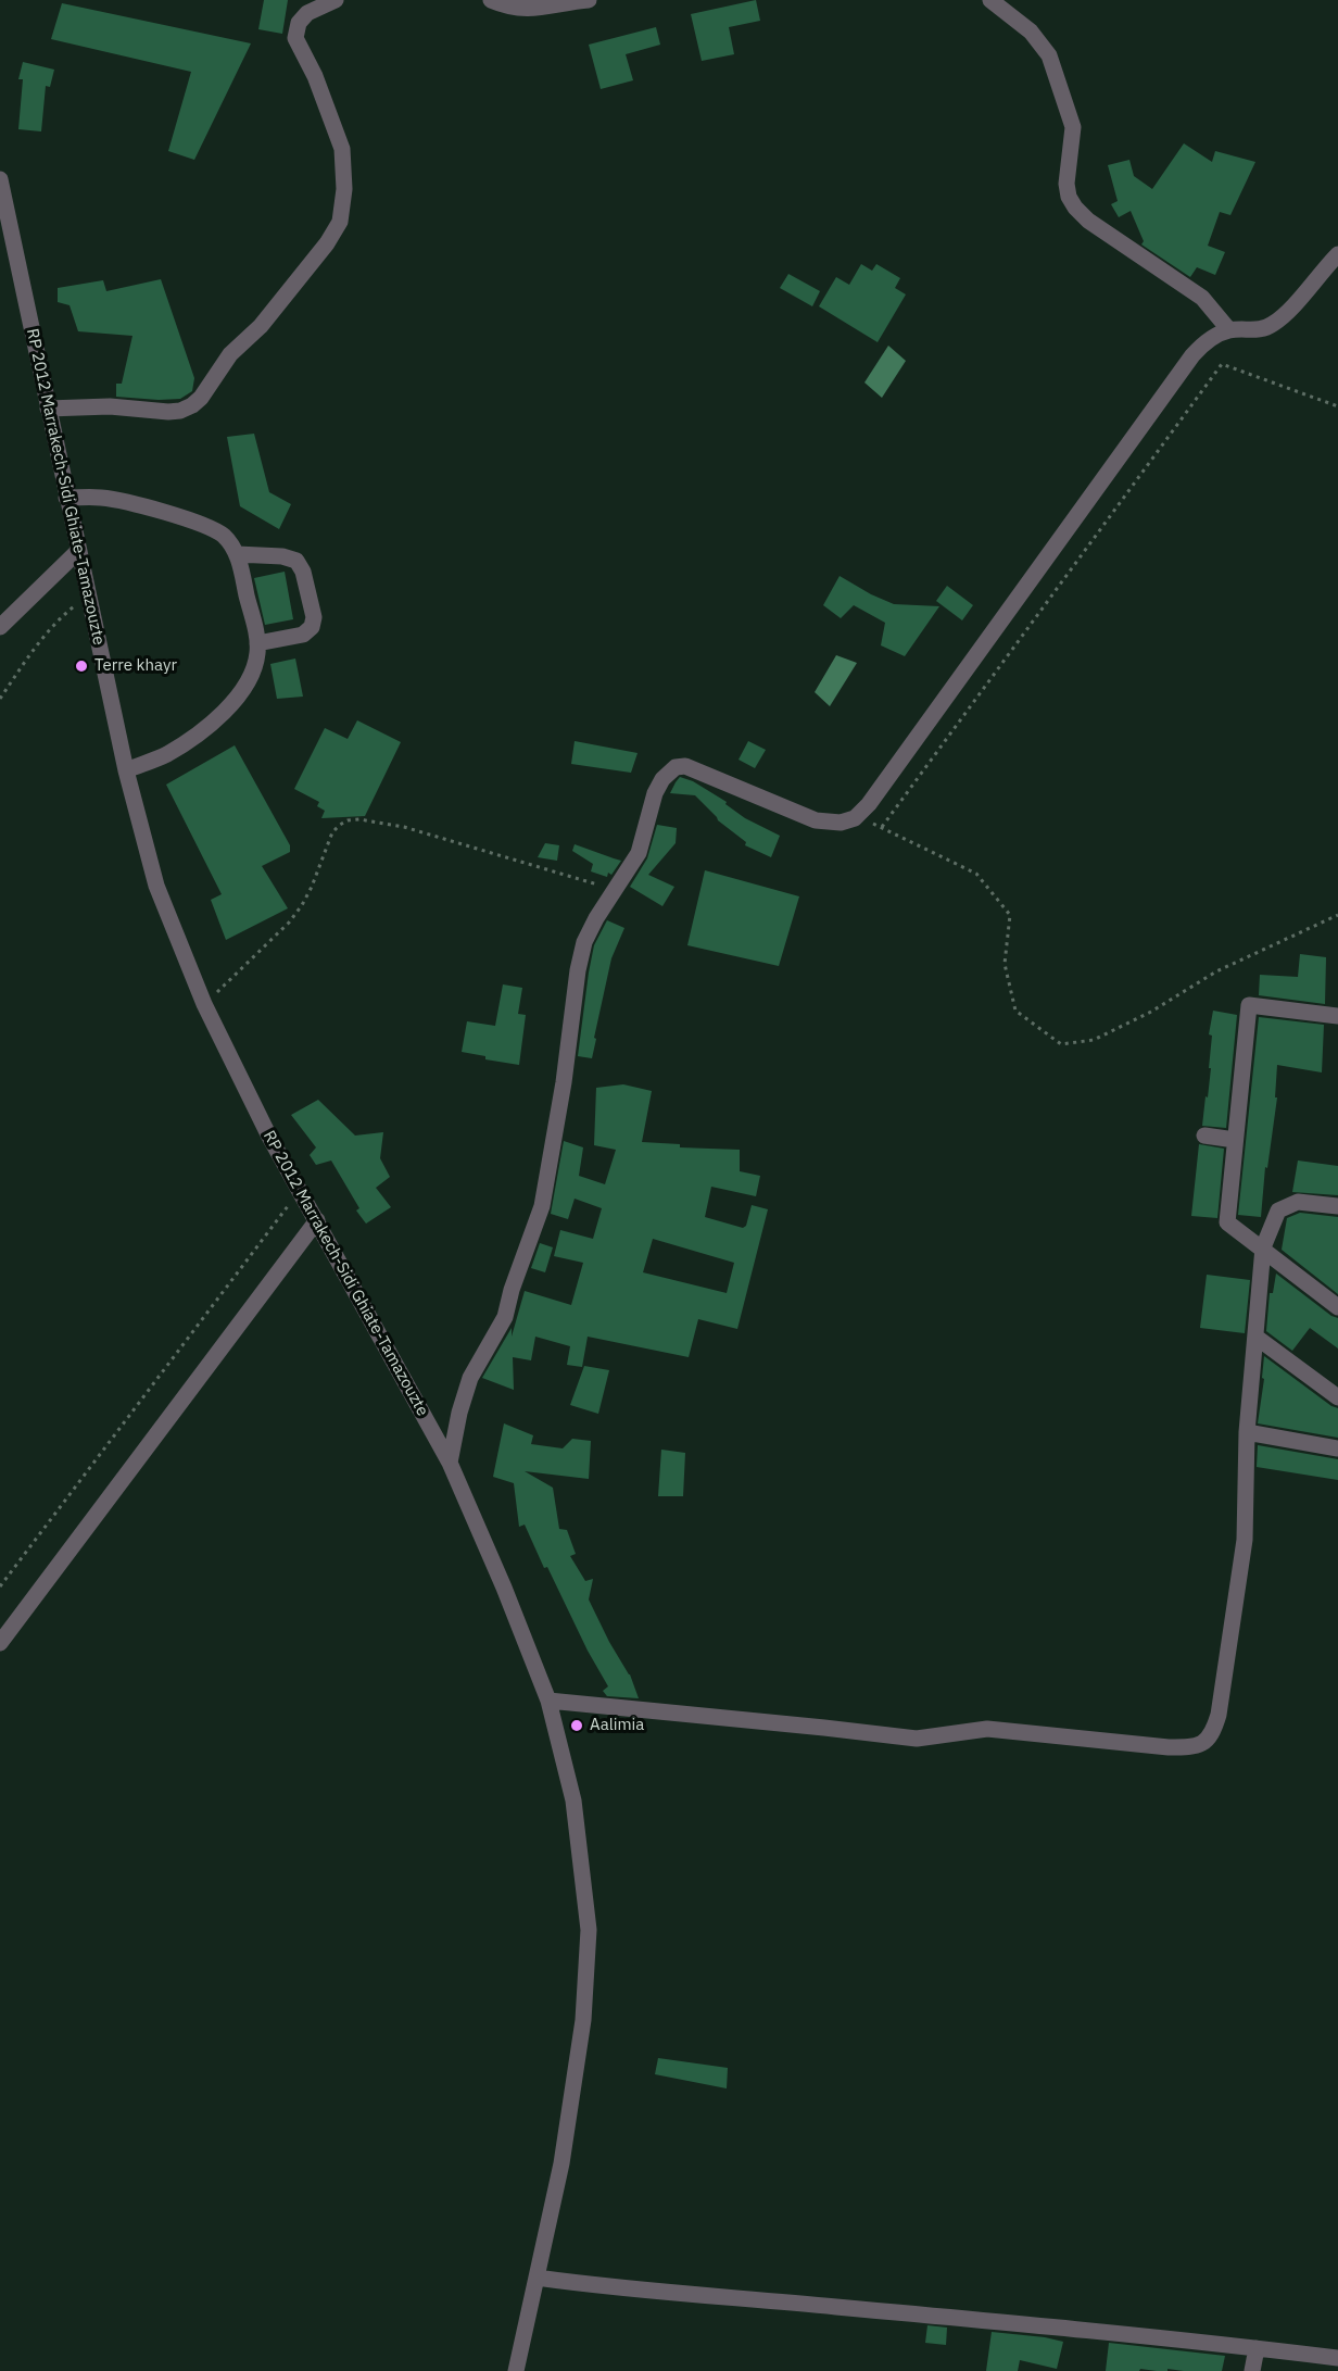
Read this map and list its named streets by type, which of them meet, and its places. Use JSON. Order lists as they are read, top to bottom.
{
  "streets": {
    "street": ["RP 2012 Marrakech-Sidi Ghiate-Tamazouzte"]
  },
  "places": ["Terre khayr", "Aalimia"]
}
